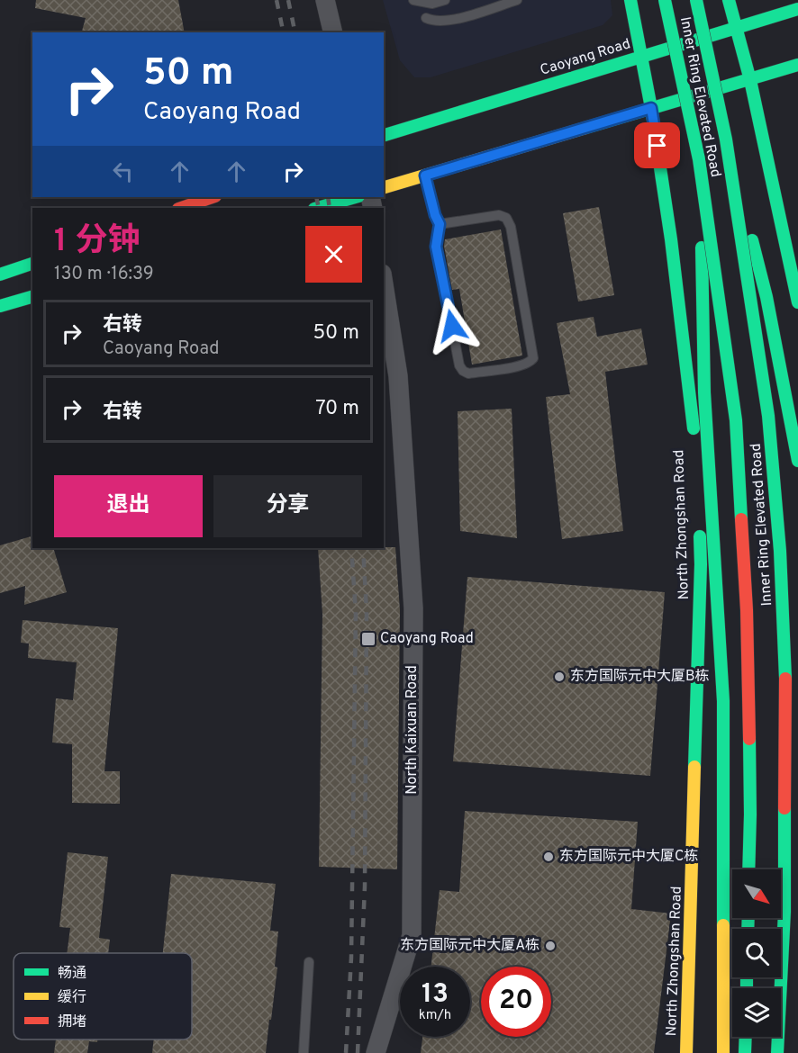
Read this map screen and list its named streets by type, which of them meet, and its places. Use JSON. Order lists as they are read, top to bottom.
{
  "streets": {
    "main road": ["Caoyang Road", "Inner Ring Elevated Road", "North Zhongshan Road"],
    "street": ["North Kaixuan Road"]
  },
  "crossings": [
    ["Caoyang Road", "North Zhongshan Road"]
  ],
  "places": {
    "transit": ["Caoyang Road"],
    "other": ["东方国际元中大厦B栋", "东方国际元中大厦C栋", "东方国际元中大厦A栋"]
  },
  "legend": ["畅通", "缓行", "拥堵"],
  "north": "bottom right",
  "page": {
    "turn": ["50 m", "Caoyang Road"],
    "heading": ["1 分钟", "130 m · 16:39"],
    "list": [
      {
        "name": "右转",
        "note": "Caoyang Road",
        "value": "50 m"
      },
      {
        "name": "右转",
        "value": "70 m"
      }
    ],
    "buttons": ["退出", "分享"],
    "speed": "13 km/h",
    "limit": "20"
  }
}
